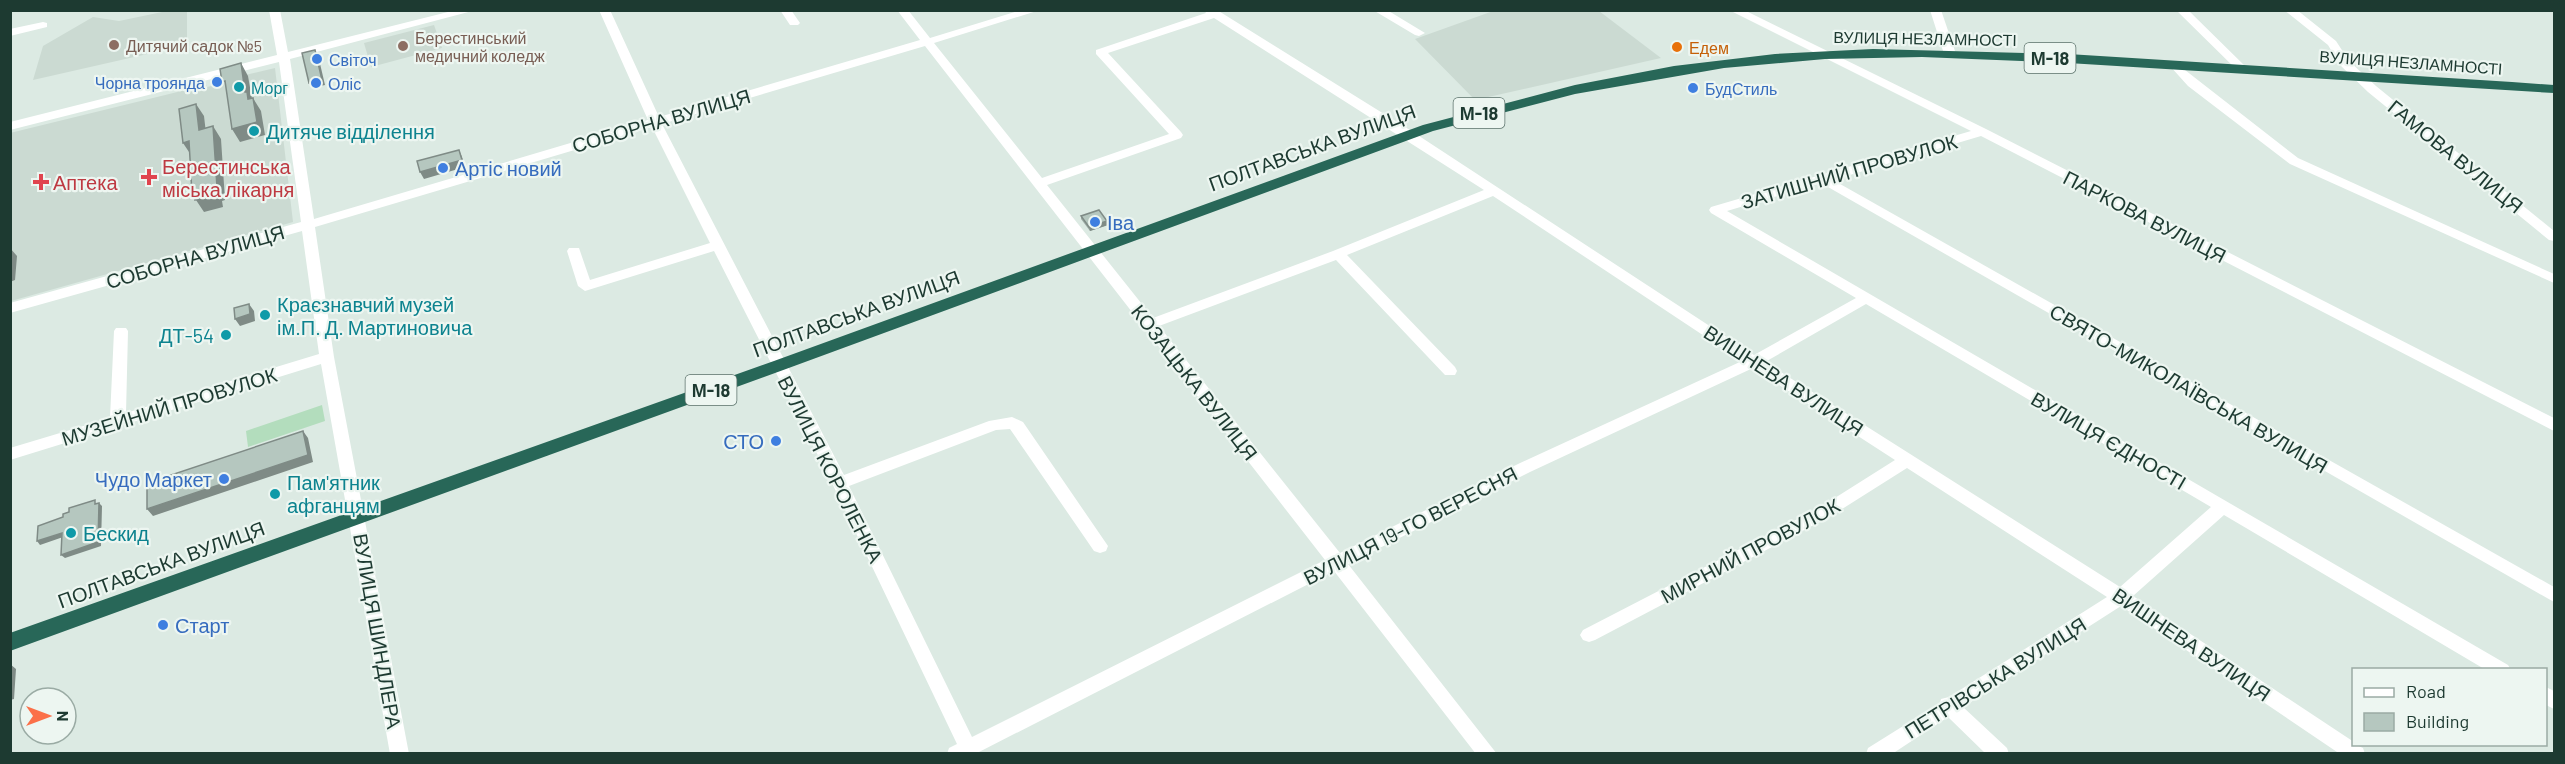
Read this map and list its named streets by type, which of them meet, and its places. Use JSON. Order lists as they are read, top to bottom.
{
  "streets": {
    "highway": ["ВУЛИЦЯ НЕЗЛАМНОСТІ", "М-18", "ПОЛТАВСЬКА ВУЛИЦЯ"],
    "street": [
      "СОБОРНА ВУЛИЦЯ",
      "ГАМОВА ВУЛИЦЯ",
      "ЗАТИШНИЙ ПРОВУЛОК",
      "ПАРКОВА ВУЛИЦЯ",
      "ВИШНЕВА ВУЛИЦЯ",
      "КОЗАЦЬКА ВУЛИЦЯ",
      "СВЯТО-МИКОЛАЇВСЬКА ВУЛИЦЯ",
      "МУЗЕЙНИЙ ПРОВУЛОК",
      "ВУЛИЦЯ ЄДНОСТІ",
      "ВУЛИЦЯ КОРОЛЕНКА",
      "ВУЛИЦЯ 19-ГО ВЕРЕСНЯ",
      "МИРНИЙ ПРОВУЛОК",
      "ВУЛИЦЯ ШИНДЛЕРА",
      "ПЕТРІВСЬКА ВУЛИЦЯ"
    ]
  },
  "crossings": [
    ["ВУЛИЦЯ НЕЗЛАМНОСТІ", "ПОЛТАВСЬКА ВУЛИЦЯ"],
    ["ВУЛИЦЯ НЕЗЛАМНОСТІ", "ГАМОВА ВУЛИЦЯ"],
    ["ВУЛИЦЯ НЕЗЛАМНОСТІ", "ПАРКОВА ВУЛИЦЯ"],
    ["СОБОРНА ВУЛИЦЯ", "КОЗАЦЬКА ВУЛИЦЯ"],
    ["СОБОРНА ВУЛИЦЯ", "ВУЛИЦЯ КОРОЛЕНКА"],
    ["СОБОРНА ВУЛИЦЯ", "ВУЛИЦЯ ШИНДЛЕРА"],
    ["ПОЛТАВСЬКА ВУЛИЦЯ", "ВИШНЕВА ВУЛИЦЯ"],
    ["ПОЛТАВСЬКА ВУЛИЦЯ", "КОЗАЦЬКА ВУЛИЦЯ"],
    ["ПОЛТАВСЬКА ВУЛИЦЯ", "ВУЛИЦЯ КОРОЛЕНКА"],
    ["ПОЛТАВСЬКА ВУЛИЦЯ", "ВУЛИЦЯ ШИНДЛЕРА"],
    ["ЗАТИШНИЙ ПРОВУЛОК", "ПАРКОВА ВУЛИЦЯ"],
    ["ЗАТИШНИЙ ПРОВУЛОК", "СВЯТО-МИКОЛАЇВСЬКА ВУЛИЦЯ"],
    ["ЗАТИШНИЙ ПРОВУЛОК", "ВУЛИЦЯ ЄДНОСТІ"],
    ["ВИШНЕВА ВУЛИЦЯ", "ВУЛИЦЯ 19-ГО ВЕРЕСНЯ"],
    ["ВИШНЕВА ВУЛИЦЯ", "МИРНИЙ ПРОВУЛОК"],
    ["ВИШНЕВА ВУЛИЦЯ", "ПЕТРІВСЬКА ВУЛИЦЯ"],
    ["КОЗАЦЬКА ВУЛИЦЯ", "ВУЛИЦЯ 19-ГО ВЕРЕСНЯ"],
    ["МУЗЕЙНИЙ ПРОВУЛОК", "ВУЛИЦЯ ШИНДЛЕРА"],
    ["ВУЛИЦЯ ЄДНОСТІ", "ВУЛИЦЯ 19-ГО ВЕРЕСНЯ"],
    ["ВУЛИЦЯ ЄДНОСТІ", "ПЕТРІВСЬКА ВУЛИЦЯ"],
    ["ВУЛИЦЯ КОРОЛЕНКА", "ВУЛИЦЯ 19-ГО ВЕРЕСНЯ"]
  ],
  "places": {
    "other": [
      "Дитячий садок №5",
      "Берестинський медичний коледж",
      "Едем",
      "Світоч",
      "Чорна троянда",
      "Оліс",
      "Морг",
      "БудСтиль",
      "Дитяче відділення",
      "Артіс новий",
      "Іва",
      "Краєзнавчий музей ім.П. Д. Мартиновича",
      "ДТ-54",
      "СТО",
      "Чудо Маркет",
      "Пам'ятник афганцям",
      "Бескид",
      "Старт"
    ],
    "health": ["Берестинська міська лікарня", "Аптека"]
  },
  "legend": ["Road", "Building"],
  "north": "right"
}
